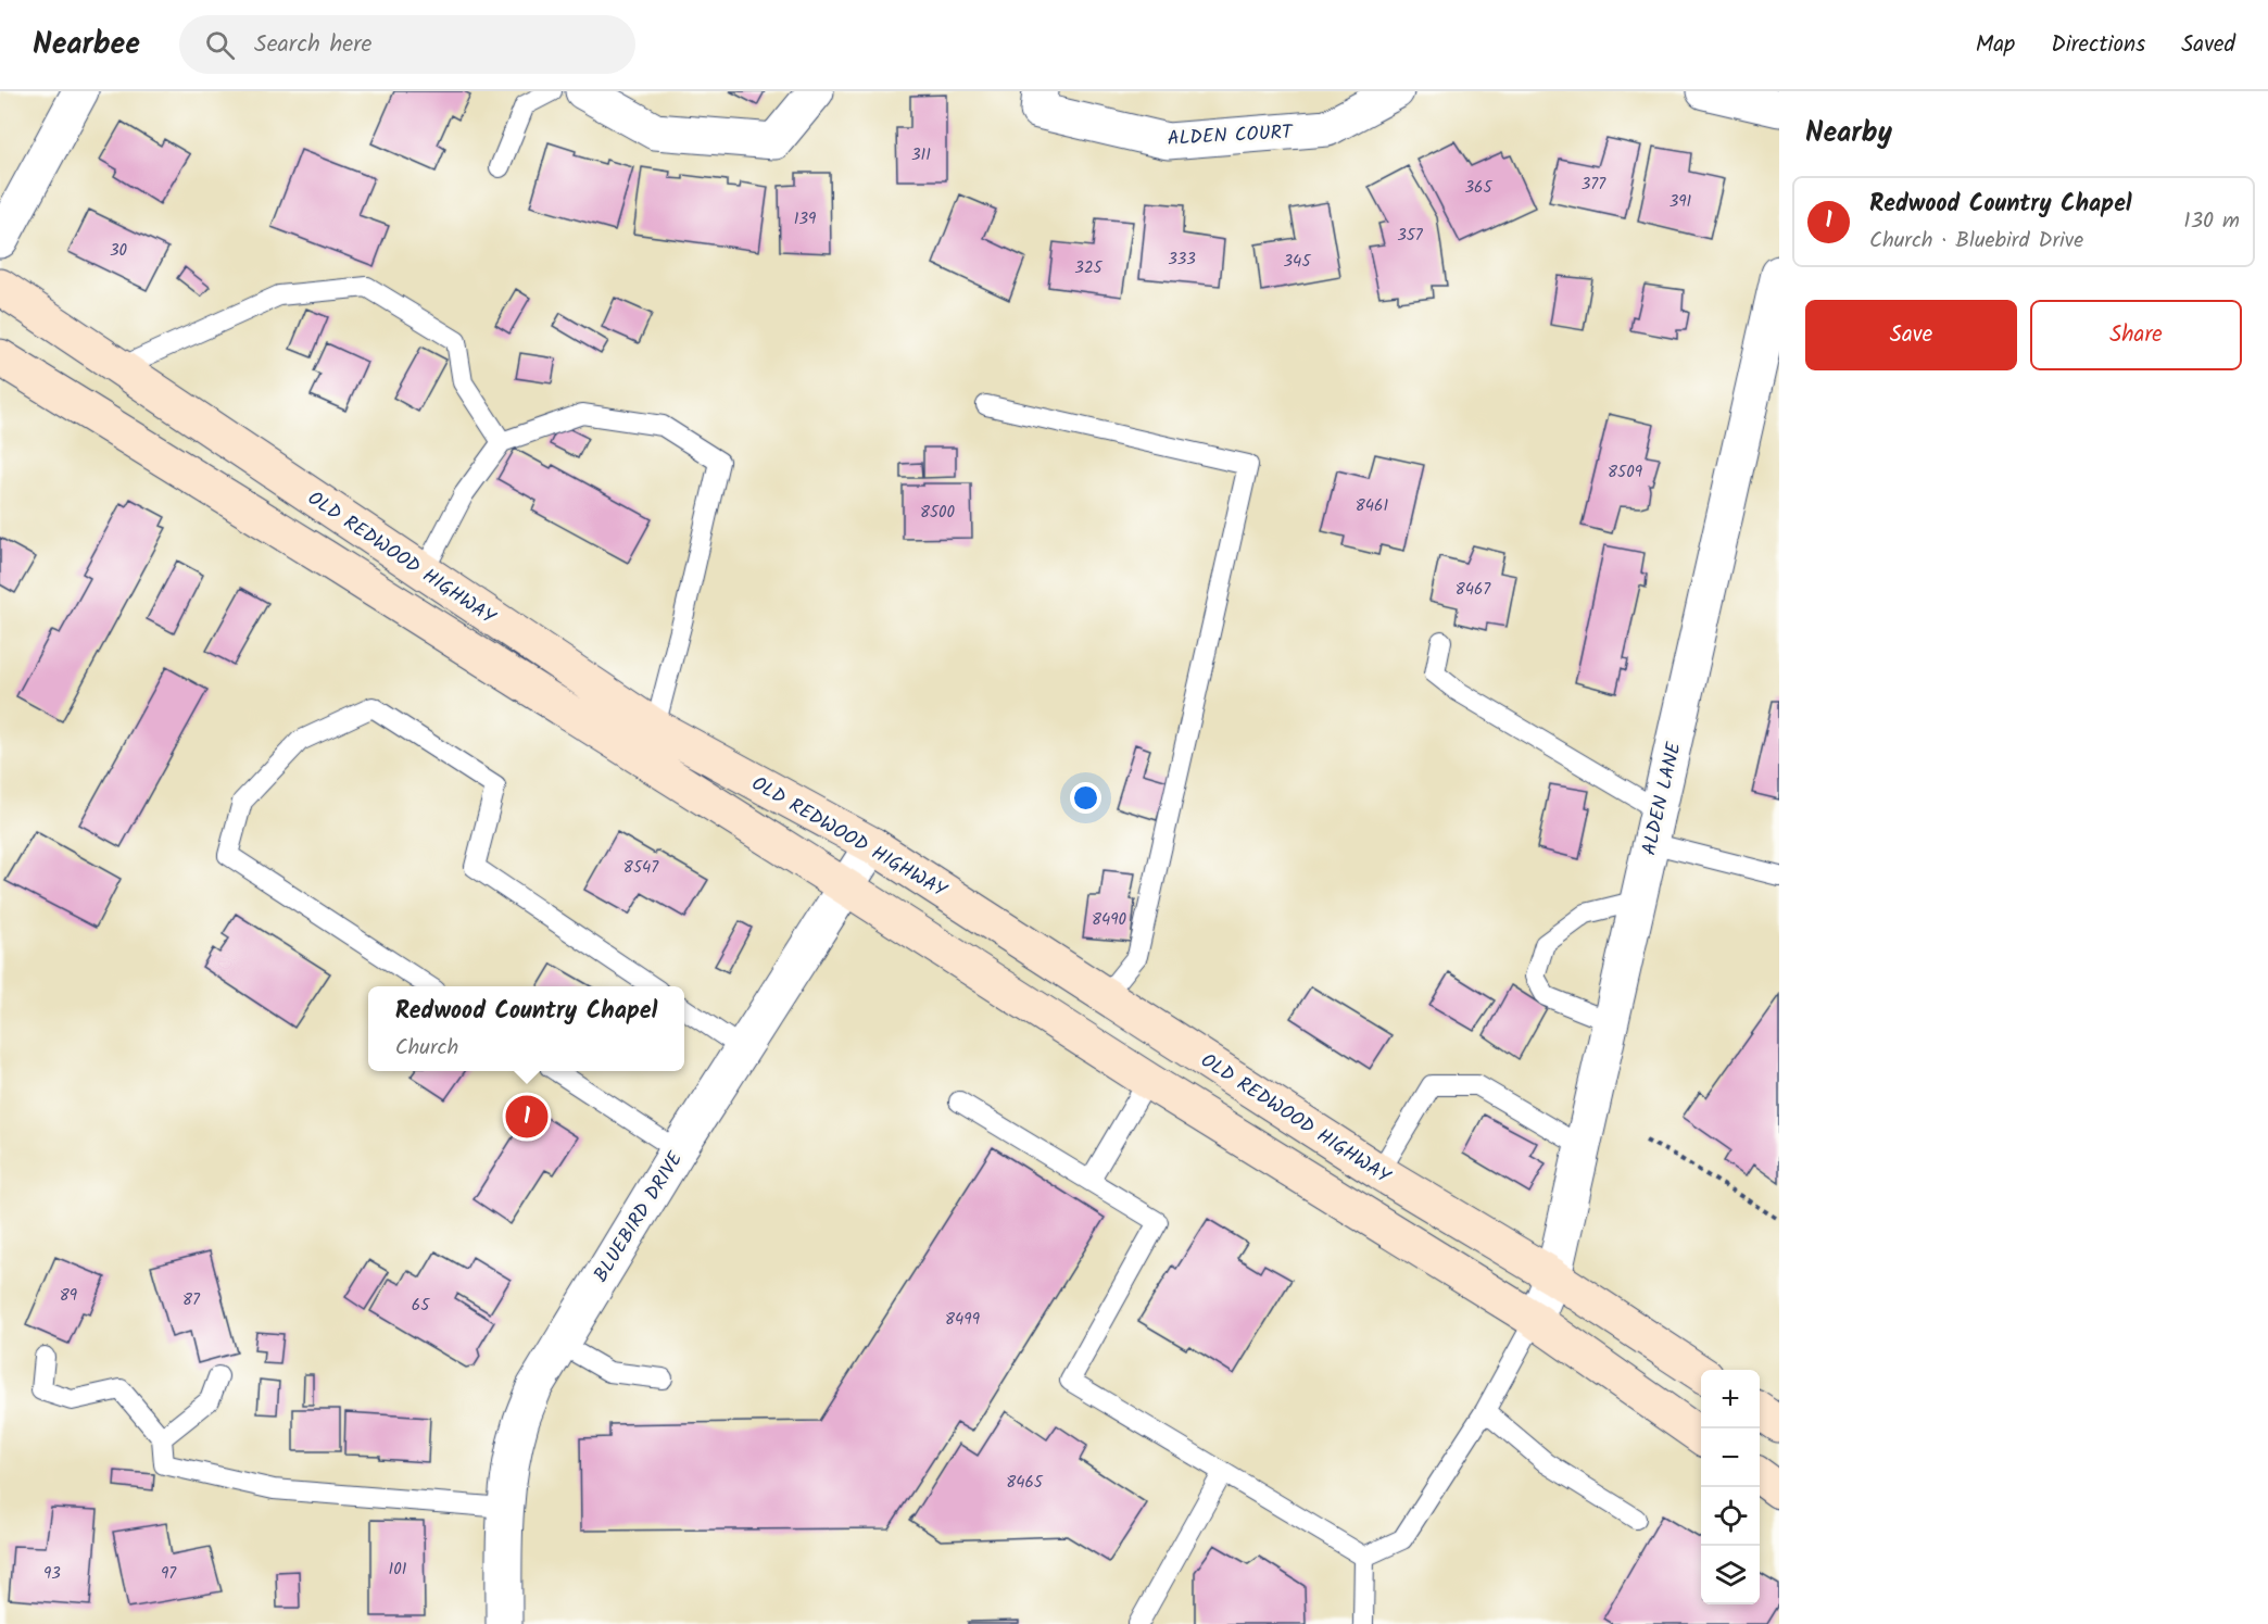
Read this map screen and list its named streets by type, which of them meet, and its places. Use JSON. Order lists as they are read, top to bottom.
{
  "streets": {
    "main road": ["OLD REDWOOD HIGHWAY"],
    "street": ["ALDEN COURT", "ALDEN LANE", "BLUEBIRD DRIVE"]
  },
  "crossings": [
    ["OLD REDWOOD HIGHWAY", "ALDEN LANE"],
    ["OLD REDWOOD HIGHWAY", "BLUEBIRD DRIVE"]
  ],
  "house_numbers": [
    "311",
    "377",
    "365",
    "391",
    "139",
    "357",
    "30",
    "333",
    "345",
    "325",
    "8509",
    "8461",
    "8500",
    "8467",
    "8547",
    "8490",
    "89",
    "87",
    "65",
    "8499",
    "8465",
    "101",
    "93",
    "97"
  ],
  "page": {
    "header": "Nearbee",
    "search": "Search here",
    "nav": ["Map", "Directions", "Saved"],
    "heading": "Nearby",
    "list": [
      {
        "mark": "1",
        "name": "Redwood Country Chapel",
        "note": "Church · Bluebird Drive",
        "value": "130 m"
      }
    ],
    "buttons": ["Save", "Share"],
    "popup": ["Redwood Country Chapel", "Church"],
    "pins": "1",
    "map_buttons": ["+", "−"]
  }
}
